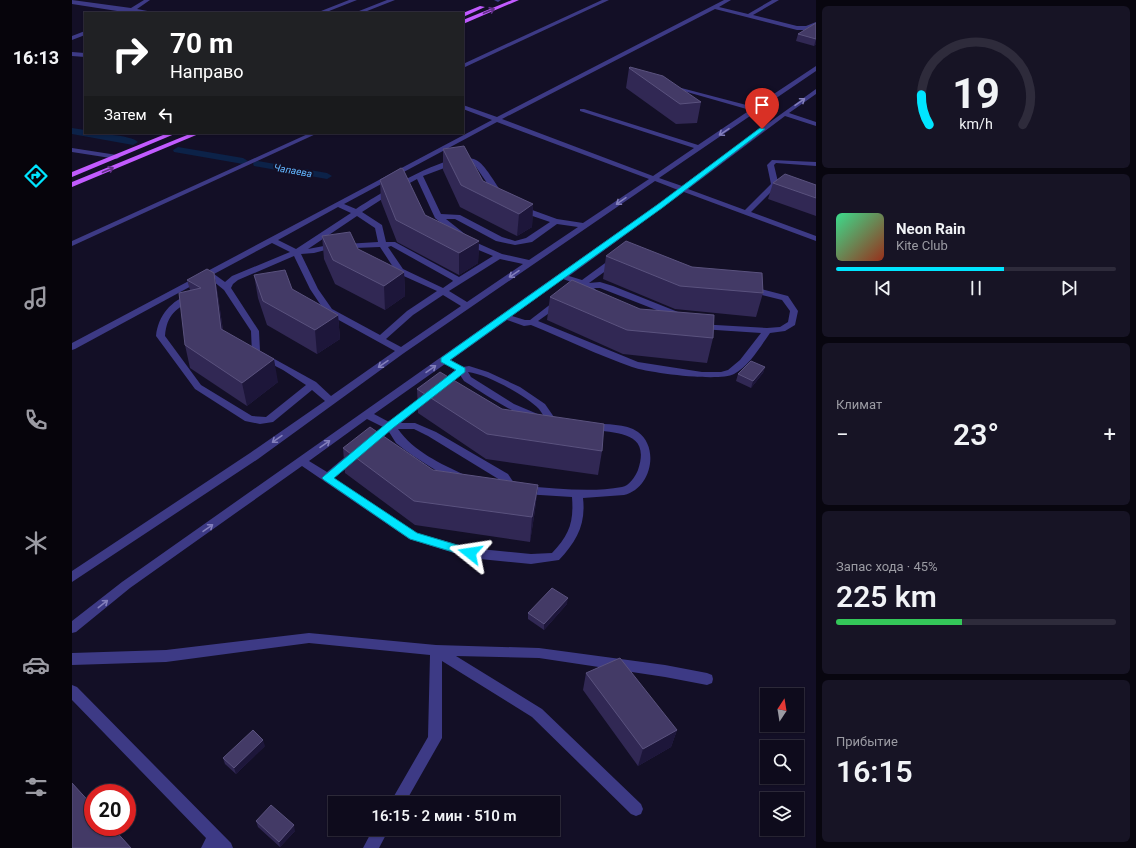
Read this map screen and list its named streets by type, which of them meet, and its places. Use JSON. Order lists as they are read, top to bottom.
{
  "water": ["Чапаева"],
  "north": "top",
  "page": {
    "tabs": "16:13",
    "turn": ["70 m", "Направо"],
    "then": "Затем",
    "song": ["Neon Rain", "Kite Club"],
    "tile": [
      "Климат",
      ["Запас хода · 45%", "225 km"],
      ["Прибытие", "16:15"]
    ],
    "heat": ["−", "23°", "+"],
    "limit": "20",
    "trip": "16:15 · 2 мин · 510 m",
    "gauge": ["19", "km/h"]
  }
}
